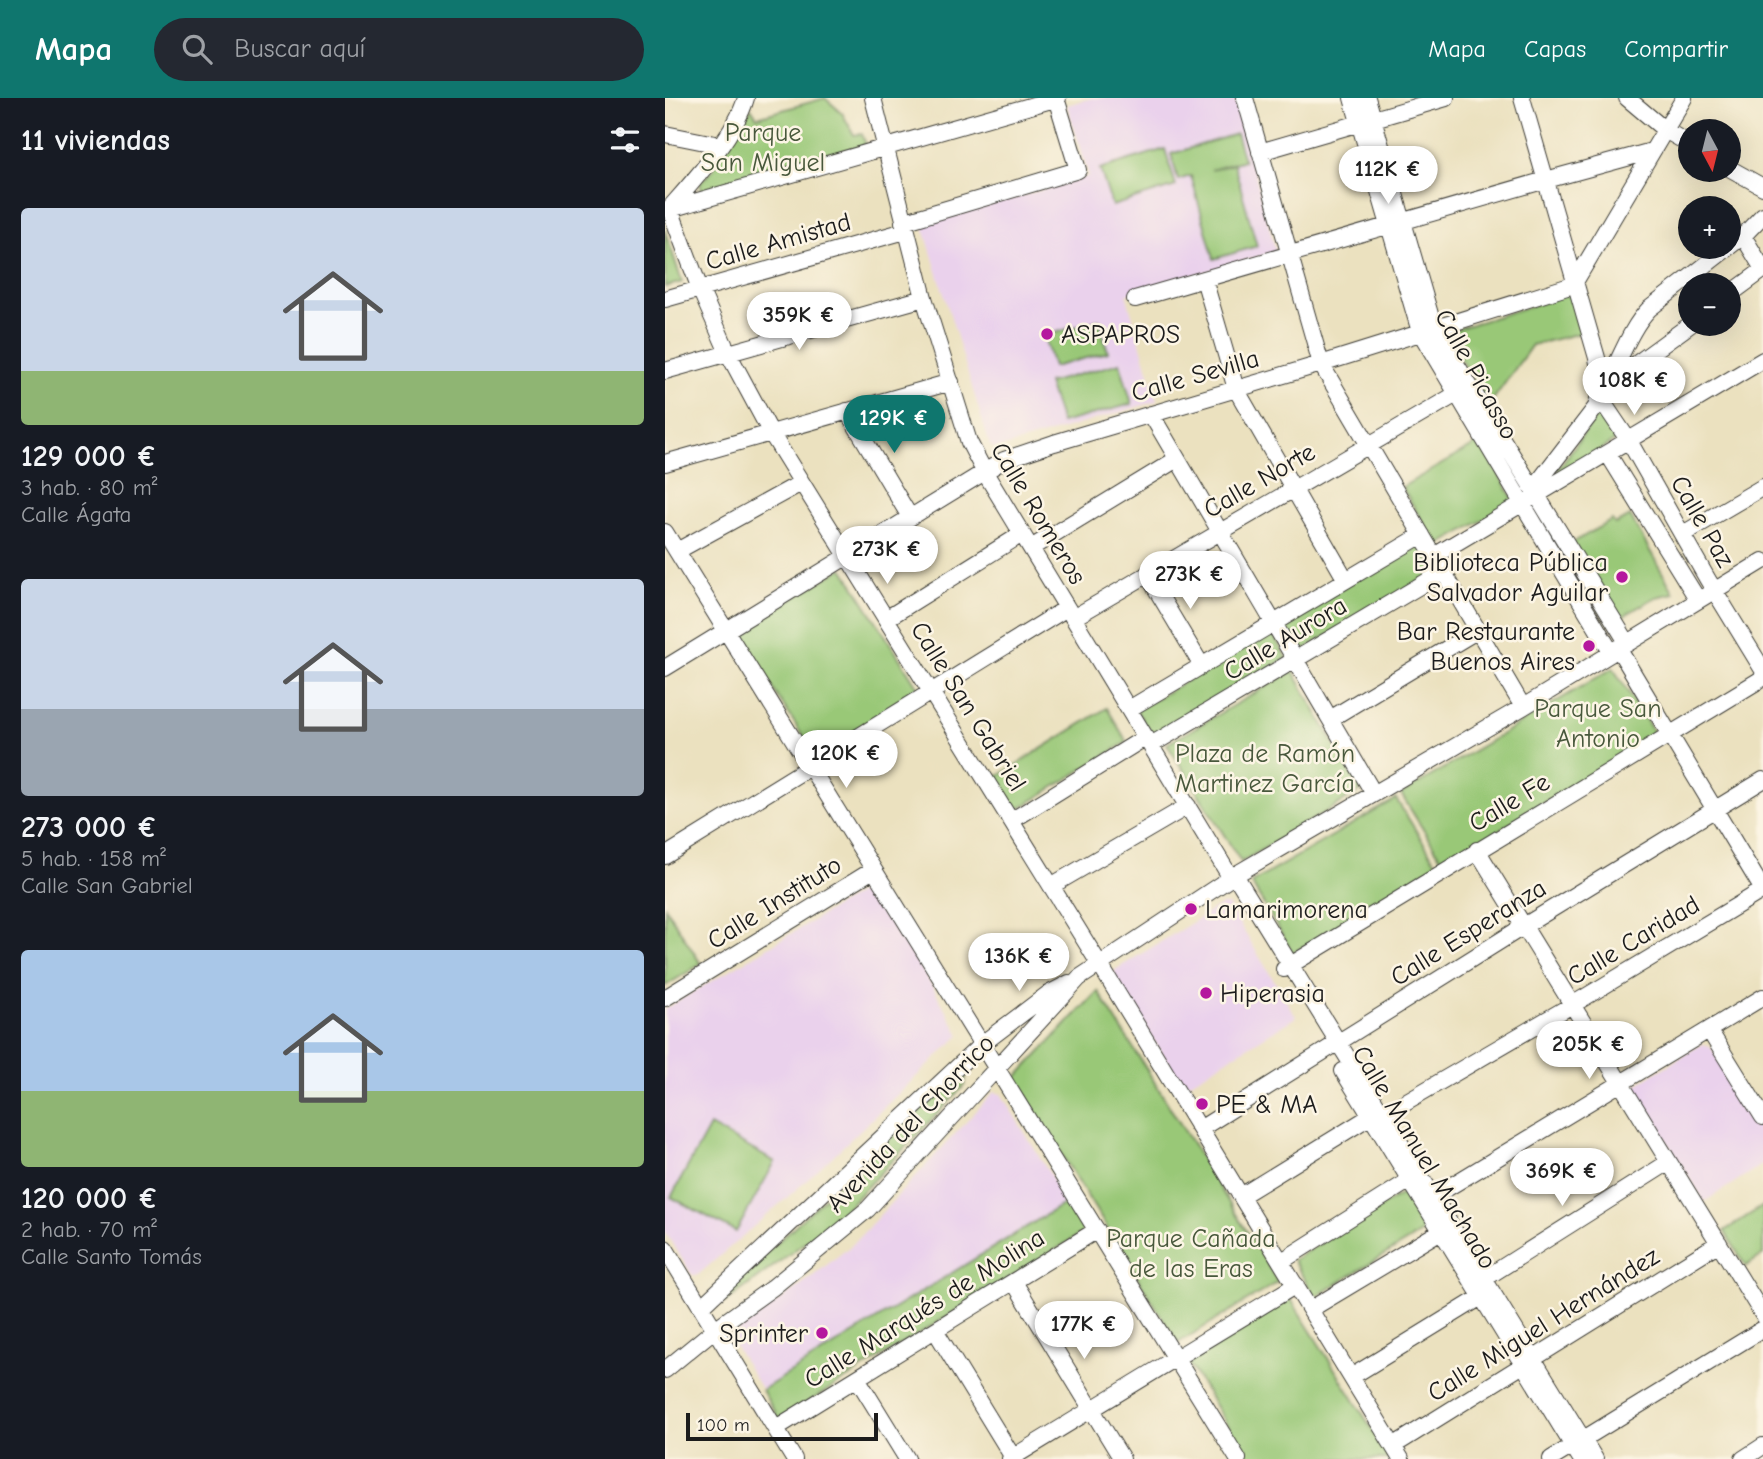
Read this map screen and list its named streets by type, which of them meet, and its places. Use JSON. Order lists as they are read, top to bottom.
{
  "streets": {
    "street": [
      "Calle Amistad",
      "Calle Picasso",
      "Calle Sevilla",
      "Calle Norte",
      "Calle Romeros",
      "Calle Paz",
      "Calle Aurora",
      "Calle San Gabriel",
      "Calle Fe",
      "Calle Instituto",
      "Calle Esperanza",
      "Calle Caridad",
      "Avenida del Chorrico",
      "Calle Manuel Machado",
      "Calle Marqués de Molina",
      "Calle Miguel Hernández"
    ]
  },
  "crossings": [
    ["Calle Amistad", "Calle Romeros"],
    ["Calle Amistad", "Calle San Gabriel"],
    ["Calle Picasso", "Calle Sevilla"],
    ["Calle Picasso", "Calle Norte"],
    ["Calle Picasso", "Calle Fe"],
    ["Calle Picasso", "Calle Esperanza"],
    ["Calle Picasso", "Calle Caridad"],
    ["Calle Picasso", "Avenida del Chorrico"],
    ["Calle Sevilla", "Calle Romeros"],
    ["Calle Sevilla", "Calle San Gabriel"],
    ["Calle Norte", "Calle Romeros"],
    ["Calle Norte", "Calle San Gabriel"],
    ["Calle Romeros", "Calle Aurora"],
    ["Calle Romeros", "Avenida del Chorrico"],
    ["Calle Romeros", "Calle Manuel Machado"],
    ["Calle Paz", "Avenida del Chorrico"],
    ["Calle Aurora", "Calle San Gabriel"],
    ["Calle San Gabriel", "Calle Esperanza"],
    ["Calle San Gabriel", "Calle Caridad"],
    ["Calle San Gabriel", "Avenida del Chorrico"],
    ["Calle San Gabriel", "Calle Miguel Hernández"],
    ["Calle Fe", "Calle Manuel Machado"],
    ["Calle Esperanza", "Calle Manuel Machado"],
    ["Calle Caridad", "Calle Manuel Machado"],
    ["Avenida del Chorrico", "Calle Manuel Machado"],
    ["Calle Manuel Machado", "Calle Miguel Hernández"]
  ],
  "parks": [
    "Parque San Miguel",
    "Parque San Antonio",
    "Plaza de Ramón Martinez García",
    "Parque Cañada de las Eras"
  ],
  "places": [
    "ASPAPROS",
    "Biblioteca Pública Salvador Aguilar",
    "Bar Restaurante Buenos Aires",
    "Lamarimorena",
    "Hiperasia",
    "PE & MA",
    "Sprinter"
  ],
  "scale_bar": "100 m",
  "north": "bottom",
  "page": {
    "header": "Mapa",
    "search": "Buscar aquí",
    "nav": ["Mapa", "Capas", "Compartir"],
    "heading": "11 viviendas",
    "map_buttons": ["+", "−"],
    "price": [
      "112K €",
      "359K €",
      "108K €",
      "129K €",
      "273K €",
      "273K €",
      "120K €",
      "136K €",
      "205K €",
      "369K €",
      "177K €"
    ],
    "list": [
      {
        "name": "129 000 €",
        "note": "3 hab. · 80 m² · Calle Ágata"
      },
      {
        "name": "273 000 €",
        "note": "5 hab. · 158 m² · Calle San Gabriel"
      },
      {
        "name": "120 000 €",
        "note": "2 hab. · 70 m² · Calle Santo Tomás"
      }
    ],
    "scale": "100 m"
  }
}
